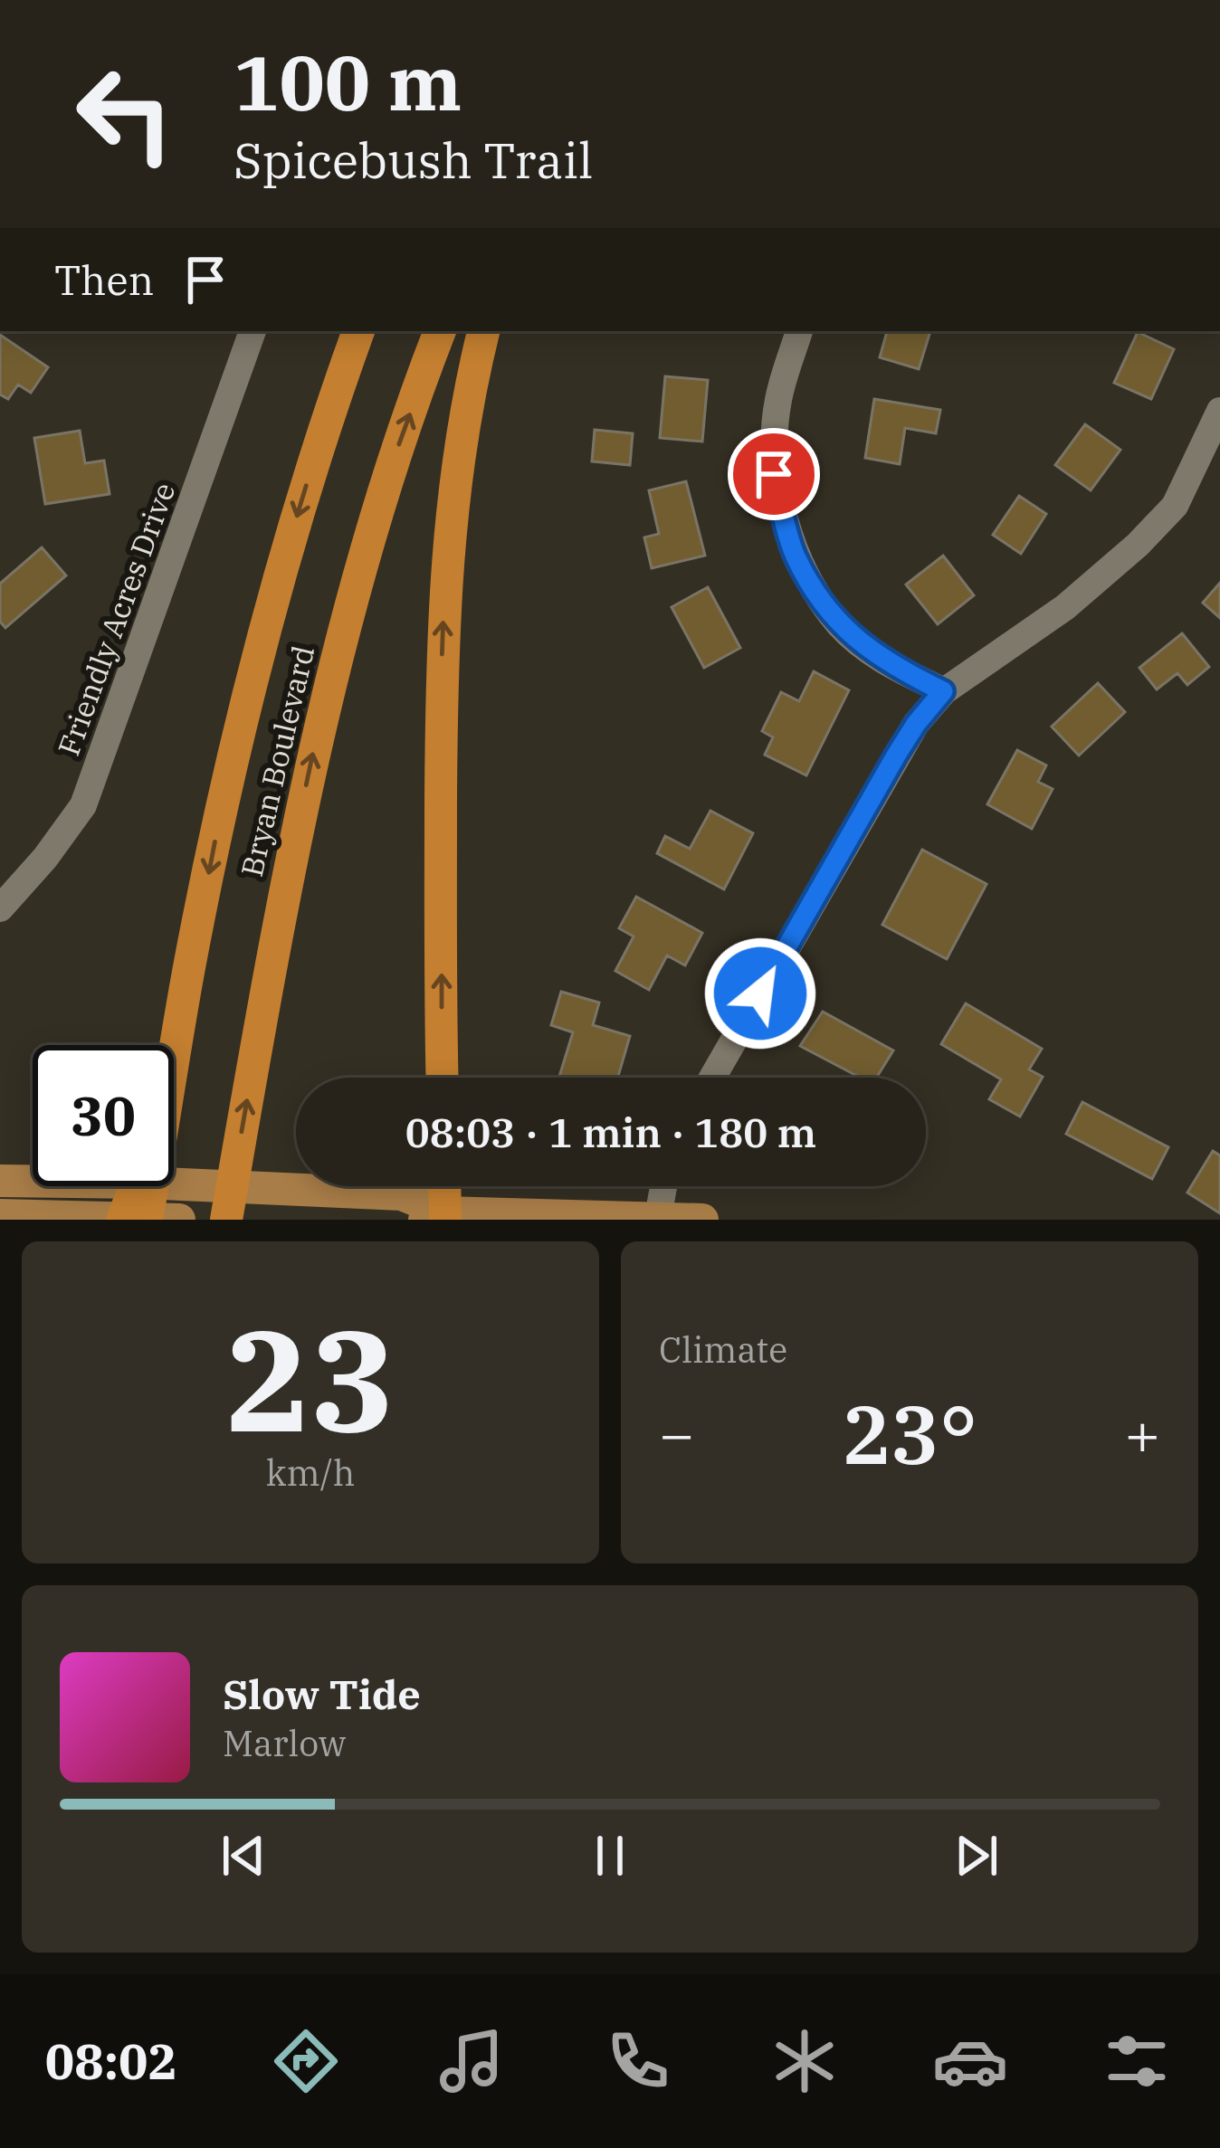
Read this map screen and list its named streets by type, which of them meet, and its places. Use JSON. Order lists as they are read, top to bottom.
{
  "streets": {
    "highway": ["Bryan Boulevard"],
    "street": ["Friendly Acres Drive"]
  },
  "page": {
    "turn": ["100 m", "Spicebush Trail"],
    "then": "Then",
    "limit": "30",
    "trip": "08:03 · 1 min · 180 m",
    "tile": [
      ["23", "km/h"],
      "Climate"
    ],
    "heat": ["−", "23°", "+"],
    "song": ["Slow Tide", "Marlow"],
    "tabs": "08:02"
  }
}
